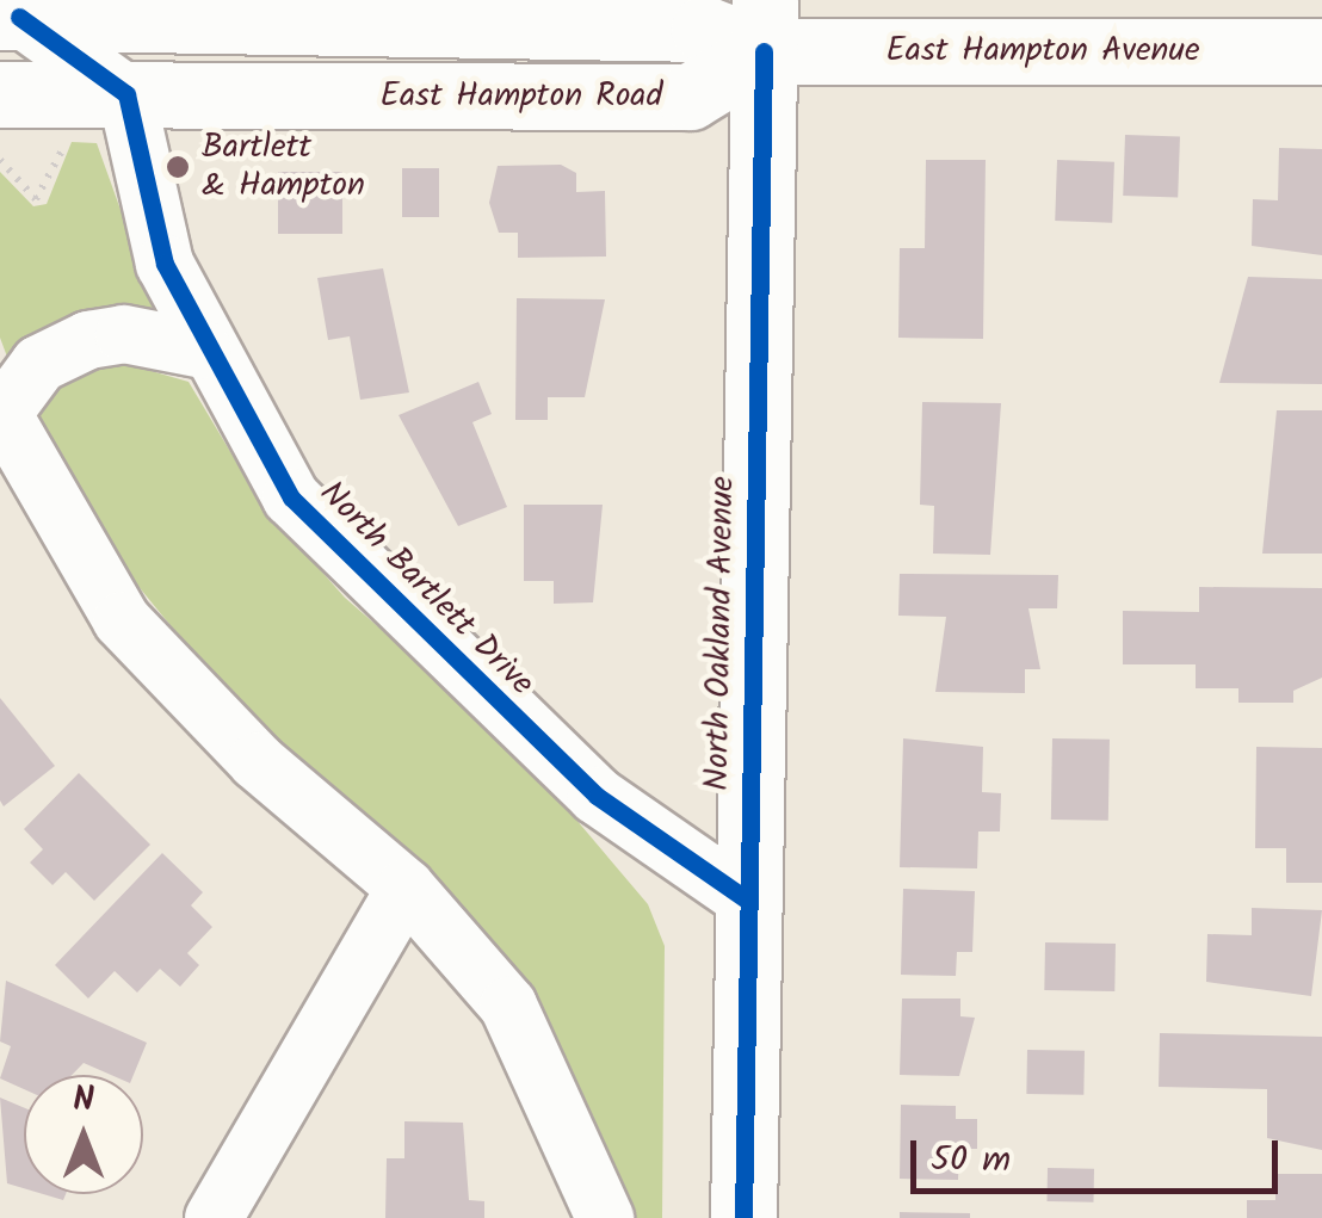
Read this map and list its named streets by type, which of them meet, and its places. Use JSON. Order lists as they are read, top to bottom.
{
  "streets": {
    "main road": ["East Hampton Avenue", "East Hampton Road", "North Oakland Avenue"],
    "street": ["North Bartlett Drive"]
  },
  "crossings": [
    ["East Hampton Avenue", "East Hampton Road"],
    ["East Hampton Avenue", "North Oakland Avenue"],
    ["East Hampton Road", "North Bartlett Drive"],
    ["East Hampton Road", "North Oakland Avenue"],
    ["North Bartlett Drive", "North Oakland Avenue"]
  ],
  "places": ["Bartlett & Hampton"],
  "scale_bar": "50 m",
  "north": "top"
}
